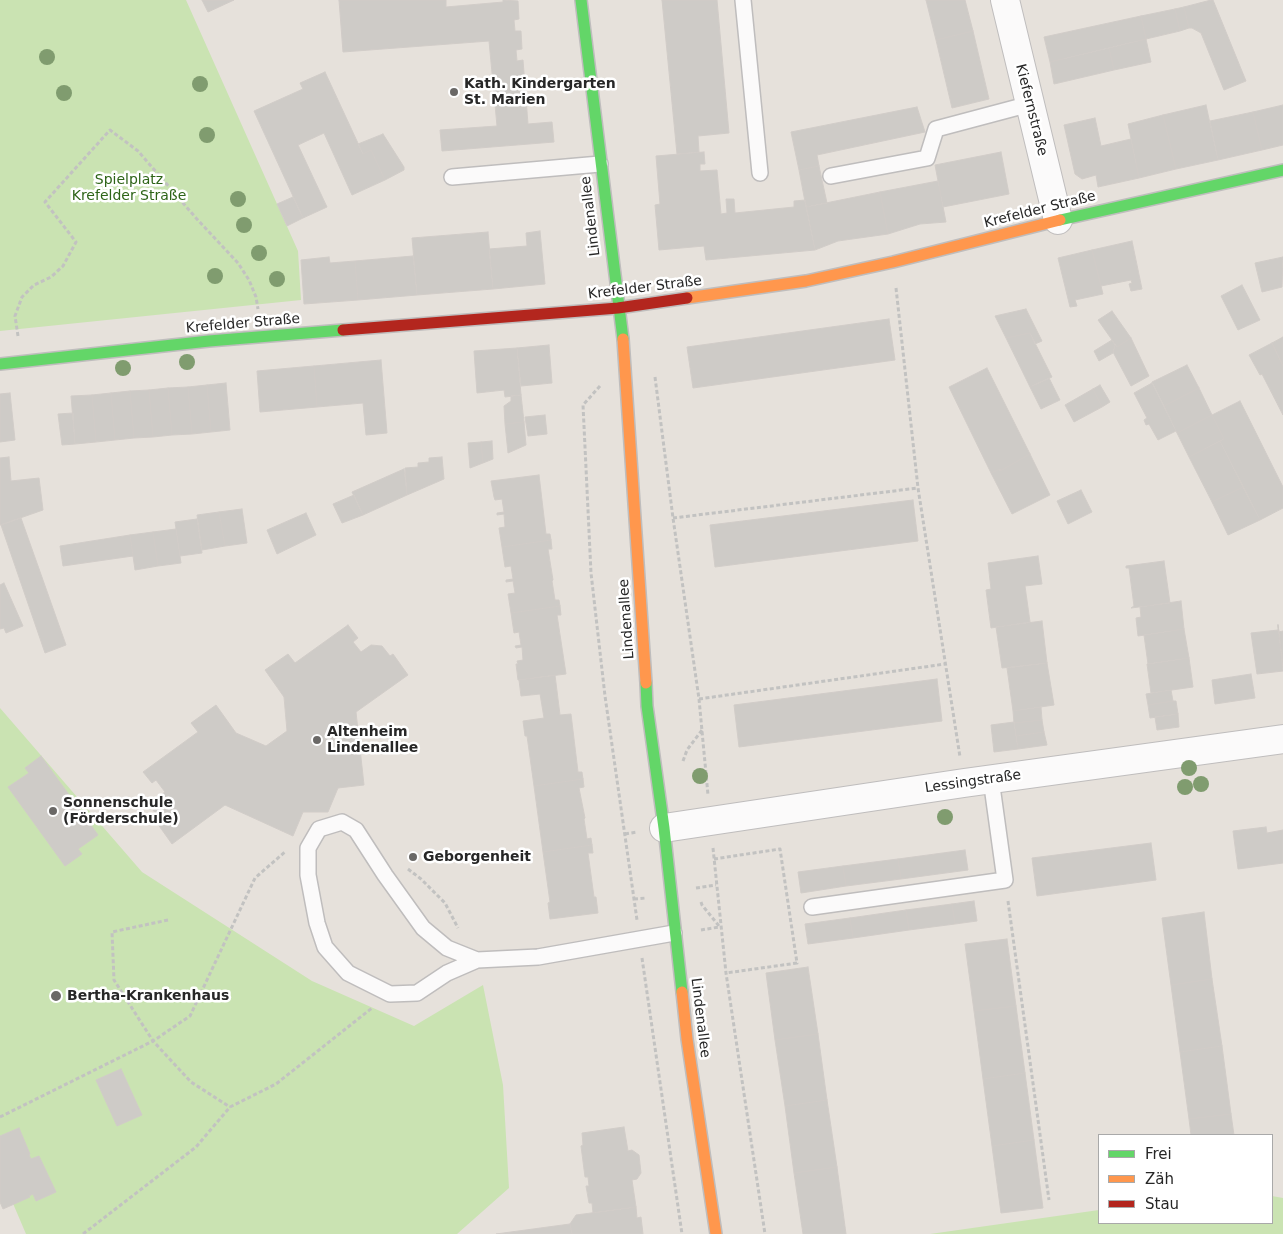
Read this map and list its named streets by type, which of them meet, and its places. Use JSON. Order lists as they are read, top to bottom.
{
  "streets": {
    "street": [
      "Kiefernstraße",
      "Krefelder Straße",
      "Lindenallee",
      "Lessingstraße"
    ]
  },
  "crossings": [
    ["Kiefernstraße", "Krefelder Straße"],
    ["Krefelder Straße", "Lindenallee"],
    ["Lindenallee", "Lessingstraße"]
  ],
  "parks": ["Spielplatz Krefelder Straße"],
  "places": [
    "Kath. Kindergarten St. Marien",
    "Altenheim Lindenallee",
    "Sonnenschule (Förderschule)",
    "Geborgenheit",
    "Bertha-Krankenhaus"
  ],
  "legend": ["Frei", "Zäh", "Stau"]
}
